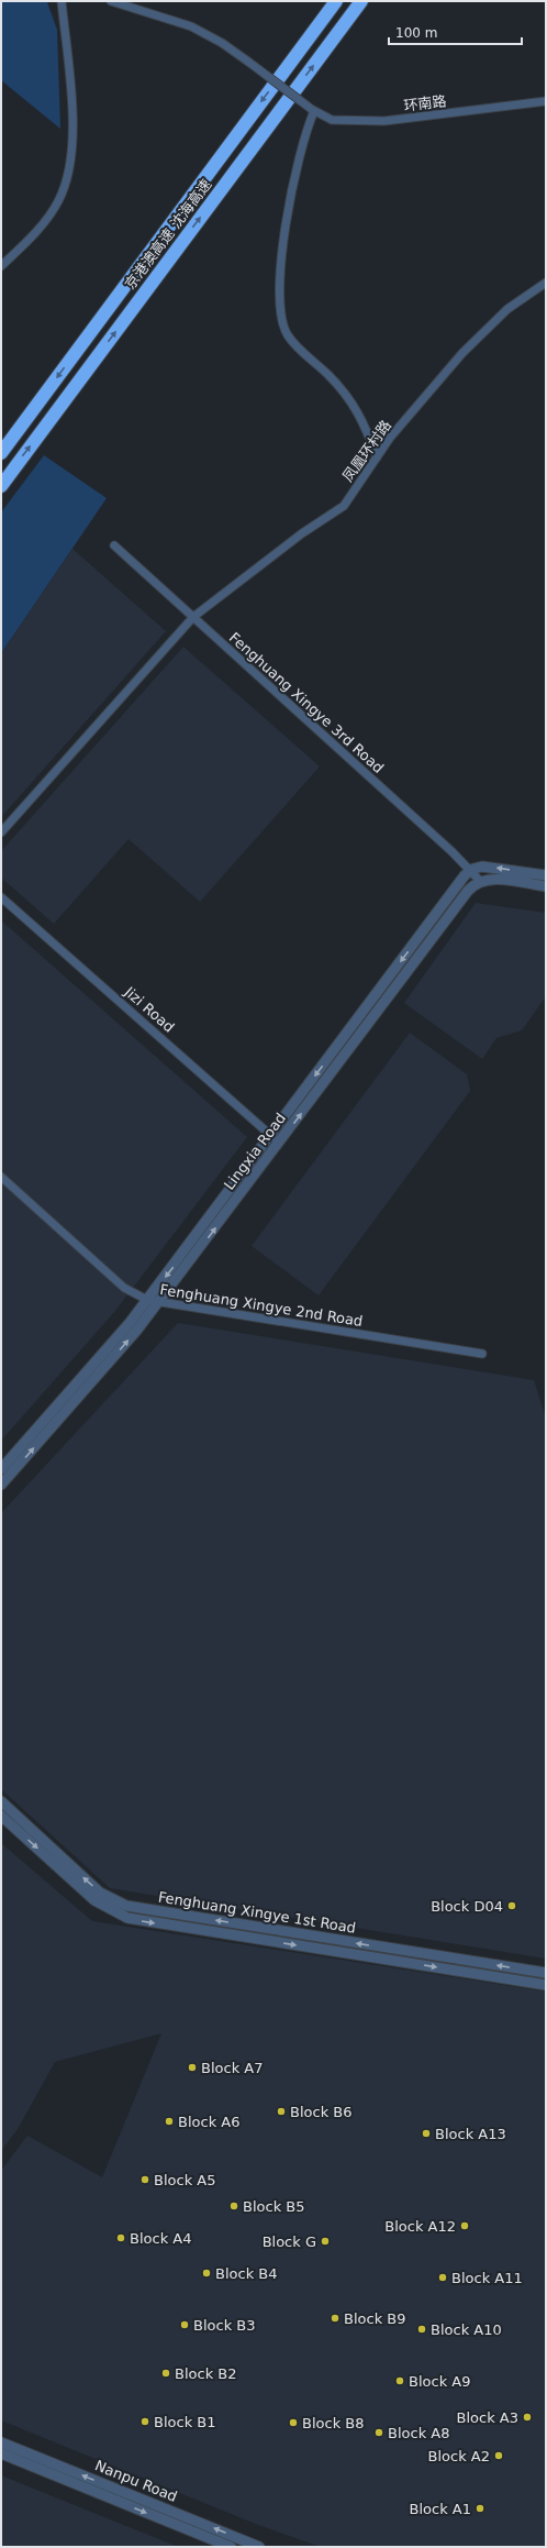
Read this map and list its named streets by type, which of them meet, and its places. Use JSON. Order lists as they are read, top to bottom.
{
  "streets": {
    "highway": ["京港澳高速 沈海高速"],
    "street": [
      "环南路",
      "凤凰环村路",
      "Fenghuang Xingye 3rd Road",
      "Jizi Road",
      "Lingxia Road",
      "Fenghuang Xingye 2nd Road",
      "Fenghuang Xingye 1st Road",
      "Nanpu Road"
    ]
  },
  "crossings": [
    ["凤凰环村路", "Fenghuang Xingye 3rd Road"],
    ["Fenghuang Xingye 3rd Road", "Lingxia Road"],
    ["Jizi Road", "Lingxia Road"],
    ["Lingxia Road", "Fenghuang Xingye 2nd Road"]
  ],
  "places": [
    "Block D04",
    "Block A7",
    "Block B6",
    "Block A6",
    "Block A13",
    "Block A5",
    "Block B5",
    "Block A12",
    "Block A4",
    "Block G",
    "Block B4",
    "Block A11",
    "Block B9",
    "Block B3",
    "Block A10",
    "Block B2",
    "Block A9",
    "Block A3",
    "Block B1",
    "Block B8",
    "Block A8",
    "Block A2",
    "Block A1"
  ],
  "scale_bar": "100 m"
}
